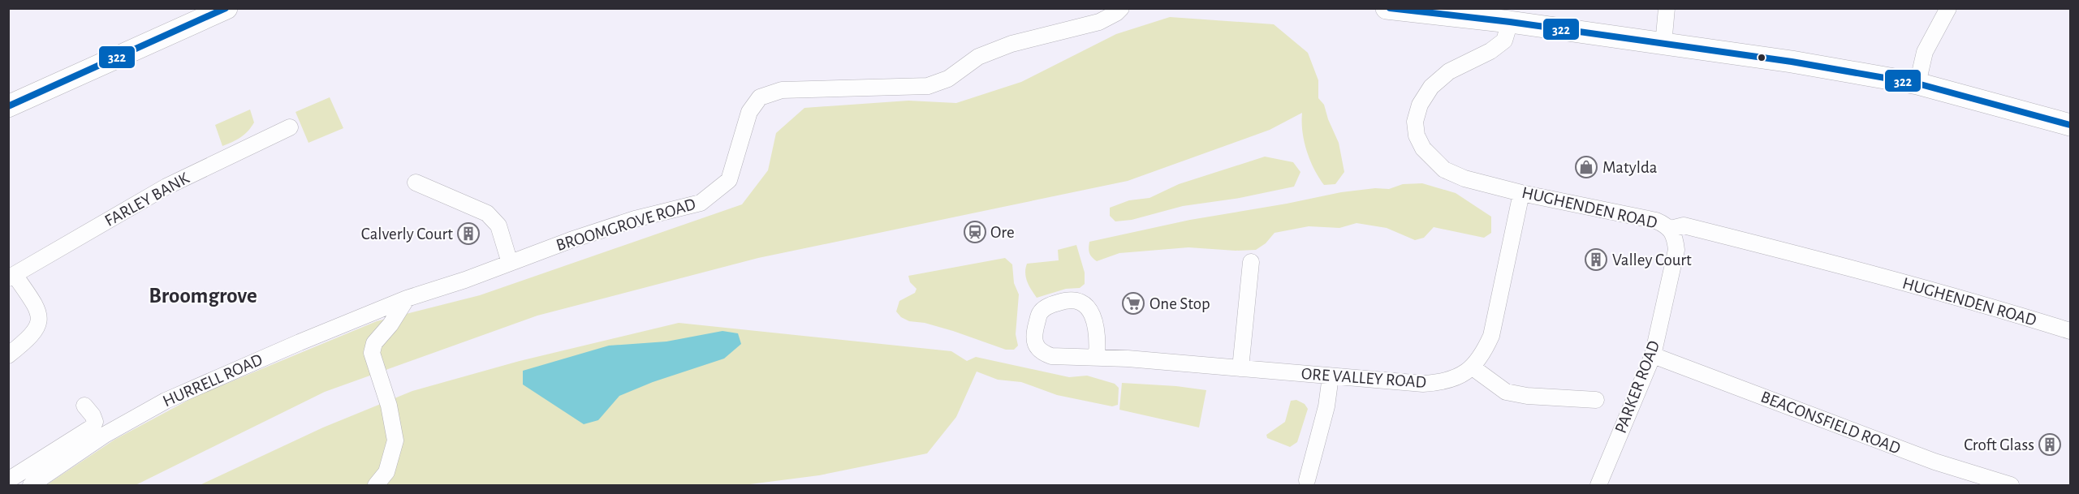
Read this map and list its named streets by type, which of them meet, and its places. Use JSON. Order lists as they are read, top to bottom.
{
  "streets": {
    "street": [
      "FARLEY BANK",
      "HUGHENDEN ROAD",
      "BROOMGROVE ROAD",
      "ORE VALLEY ROAD",
      "HURRELL ROAD",
      "PARKER ROAD",
      "BEACONSFIELD ROAD"
    ]
  },
  "crossings": [
    ["HUGHENDEN ROAD", "ORE VALLEY ROAD"],
    ["HUGHENDEN ROAD", "PARKER ROAD"],
    ["BROOMGROVE ROAD", "HURRELL ROAD"],
    ["PARKER ROAD", "BEACONSFIELD ROAD"]
  ],
  "districts": ["Broomgrove"],
  "places": {
    "shop": ["Matylda"],
    "station": ["Ore"],
    "building": ["Calverly Court", "Valley Court", "Croft Glass"],
    "supermarket": ["One Stop"]
  },
  "lines": ["transit line 322"]
}
